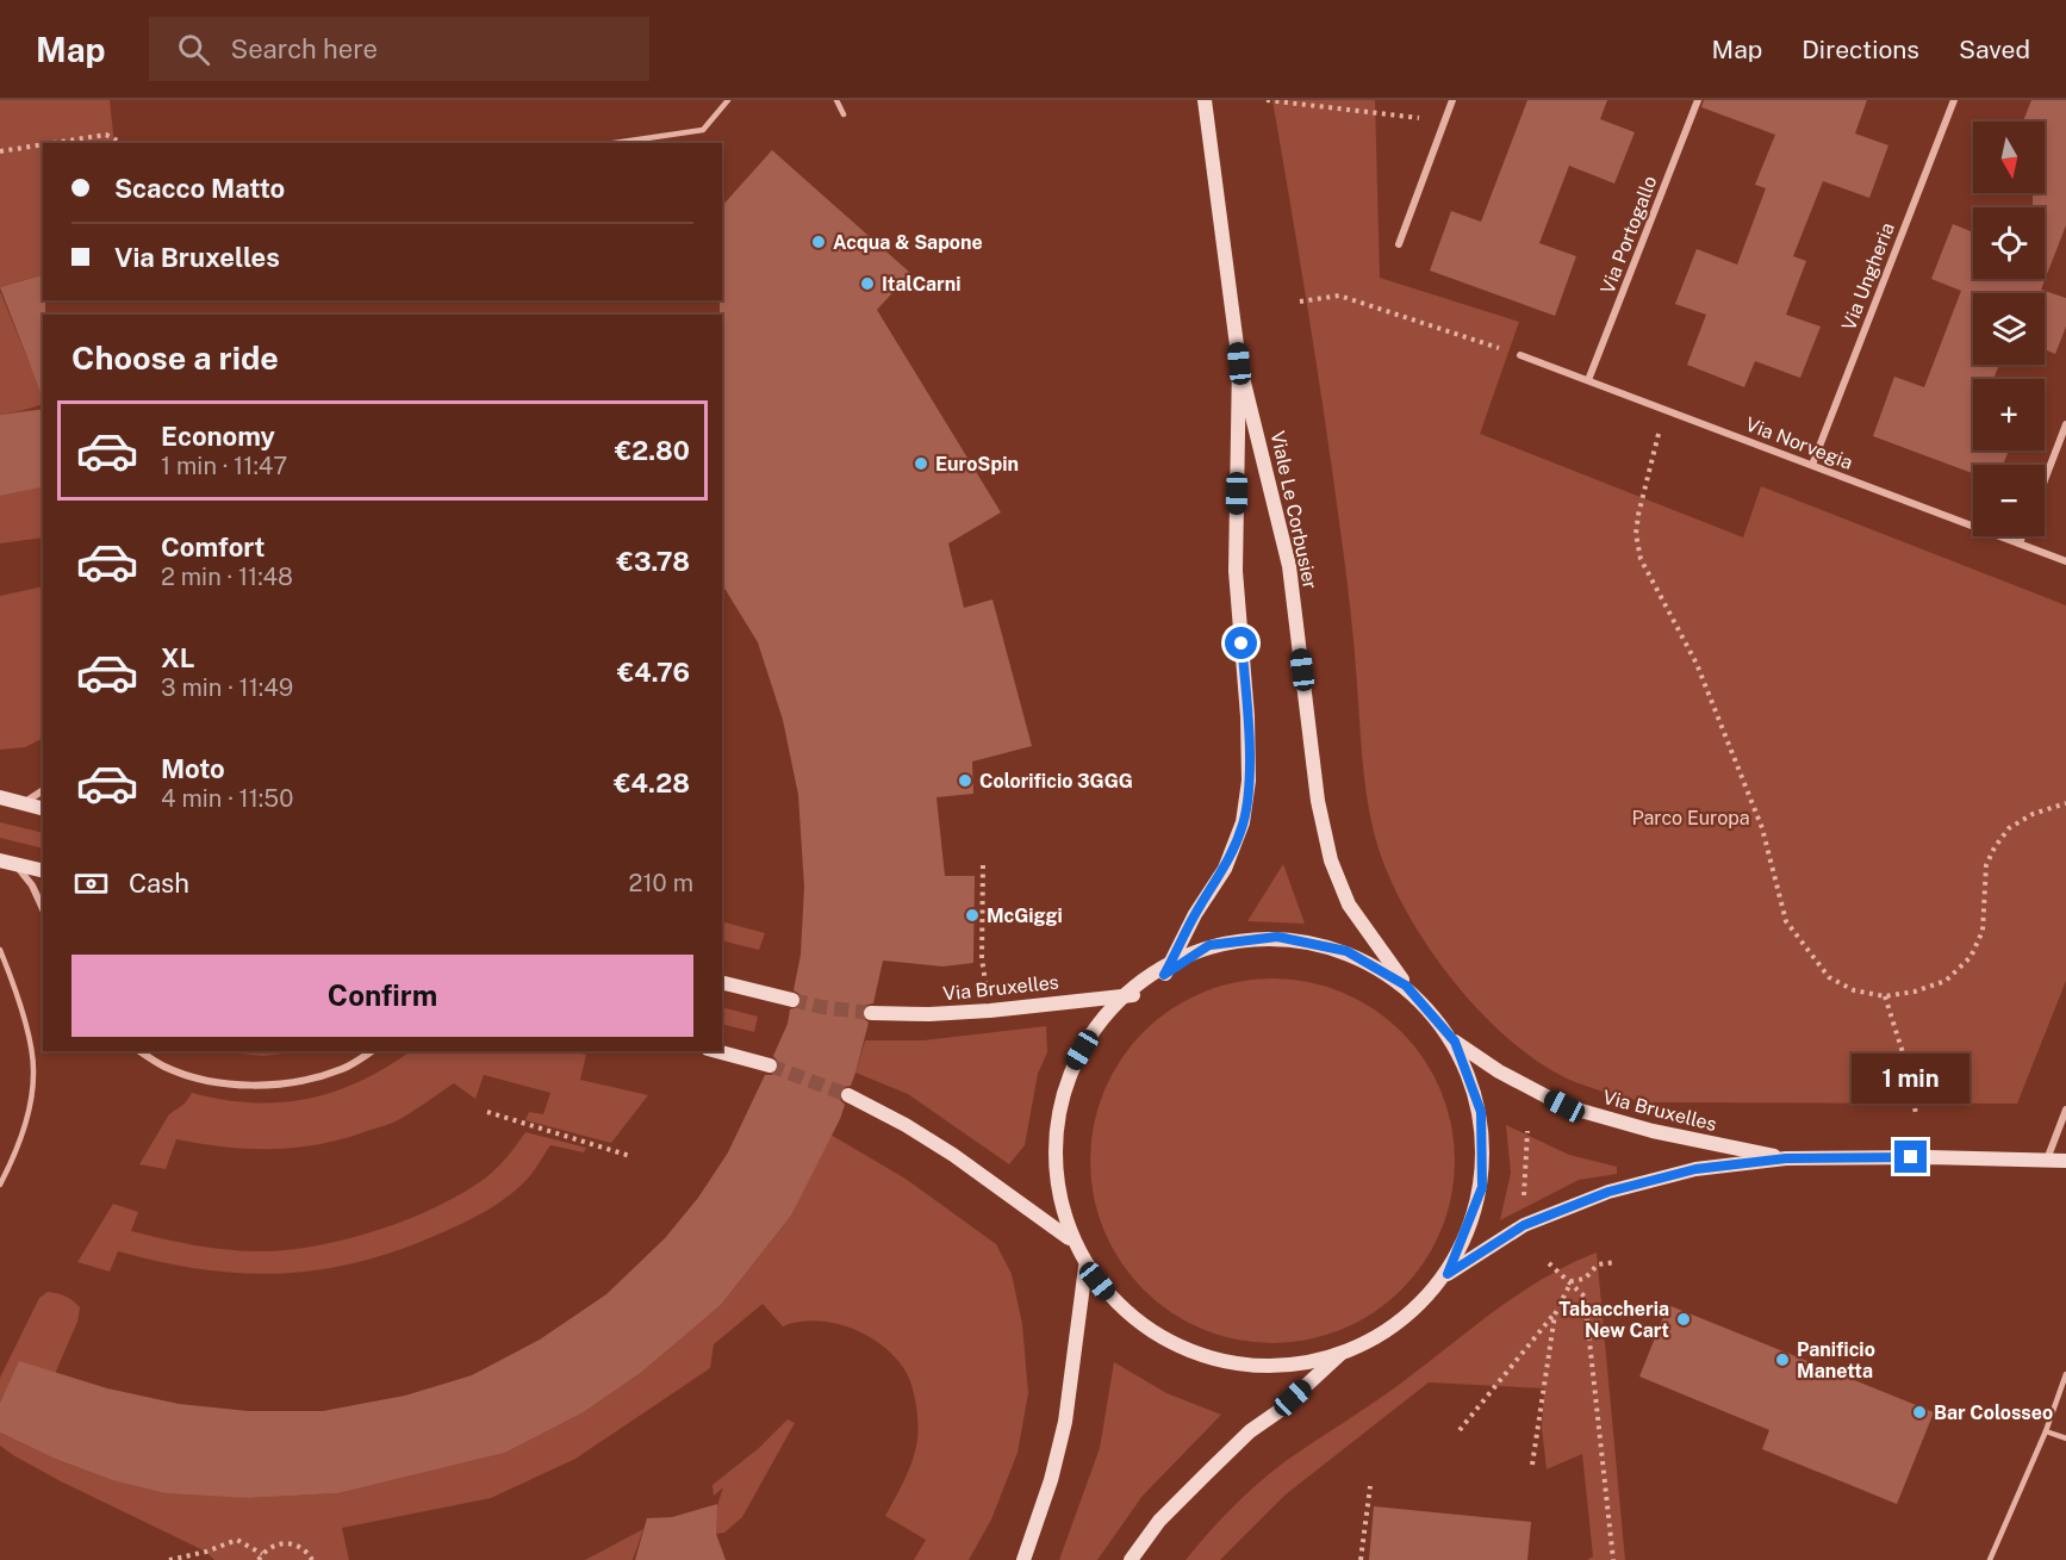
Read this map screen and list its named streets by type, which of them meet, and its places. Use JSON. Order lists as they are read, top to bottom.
{
  "streets": {
    "street": [
      "Via Portogallo",
      "Via Ungheria",
      "Via Norvegia",
      "Viale Le Corbusier",
      "Via Bruxelles"
    ]
  },
  "crossings": [
    ["Via Portogallo", "Via Norvegia"],
    ["Via Ungheria", "Via Norvegia"]
  ],
  "parks": ["Parco Europa"],
  "places": [
    "Acqua & Sapone",
    "ItalCarni",
    "EuroSpin",
    "Colorificio 3GGG",
    "McGiggi",
    "Tabaccheria New Cart",
    "Panificio Manetta",
    "Bar Colosseo"
  ],
  "north": "bottom",
  "page": {
    "header": "Map",
    "search": "Search here",
    "nav": ["Map", "Directions", "Saved"],
    "map_buttons": ["+", "−"],
    "banner": ["Scacco Matto", "Via Bruxelles"],
    "heading": "Choose a ride",
    "list": [
      {
        "name": "Economy",
        "note": "1 min · 11:47",
        "value": "€2.80"
      },
      {
        "name": "Comfort",
        "note": "2 min · 11:48",
        "value": "€3.78"
      },
      {
        "name": "XL",
        "note": "3 min · 11:49",
        "value": "€4.76"
      },
      {
        "name": "Moto",
        "note": "4 min · 11:50",
        "value": "€4.28"
      }
    ],
    "pay": ["Cash", "210 m"],
    "buttons": "Confirm",
    "bubble": "1 min"
  }
}
